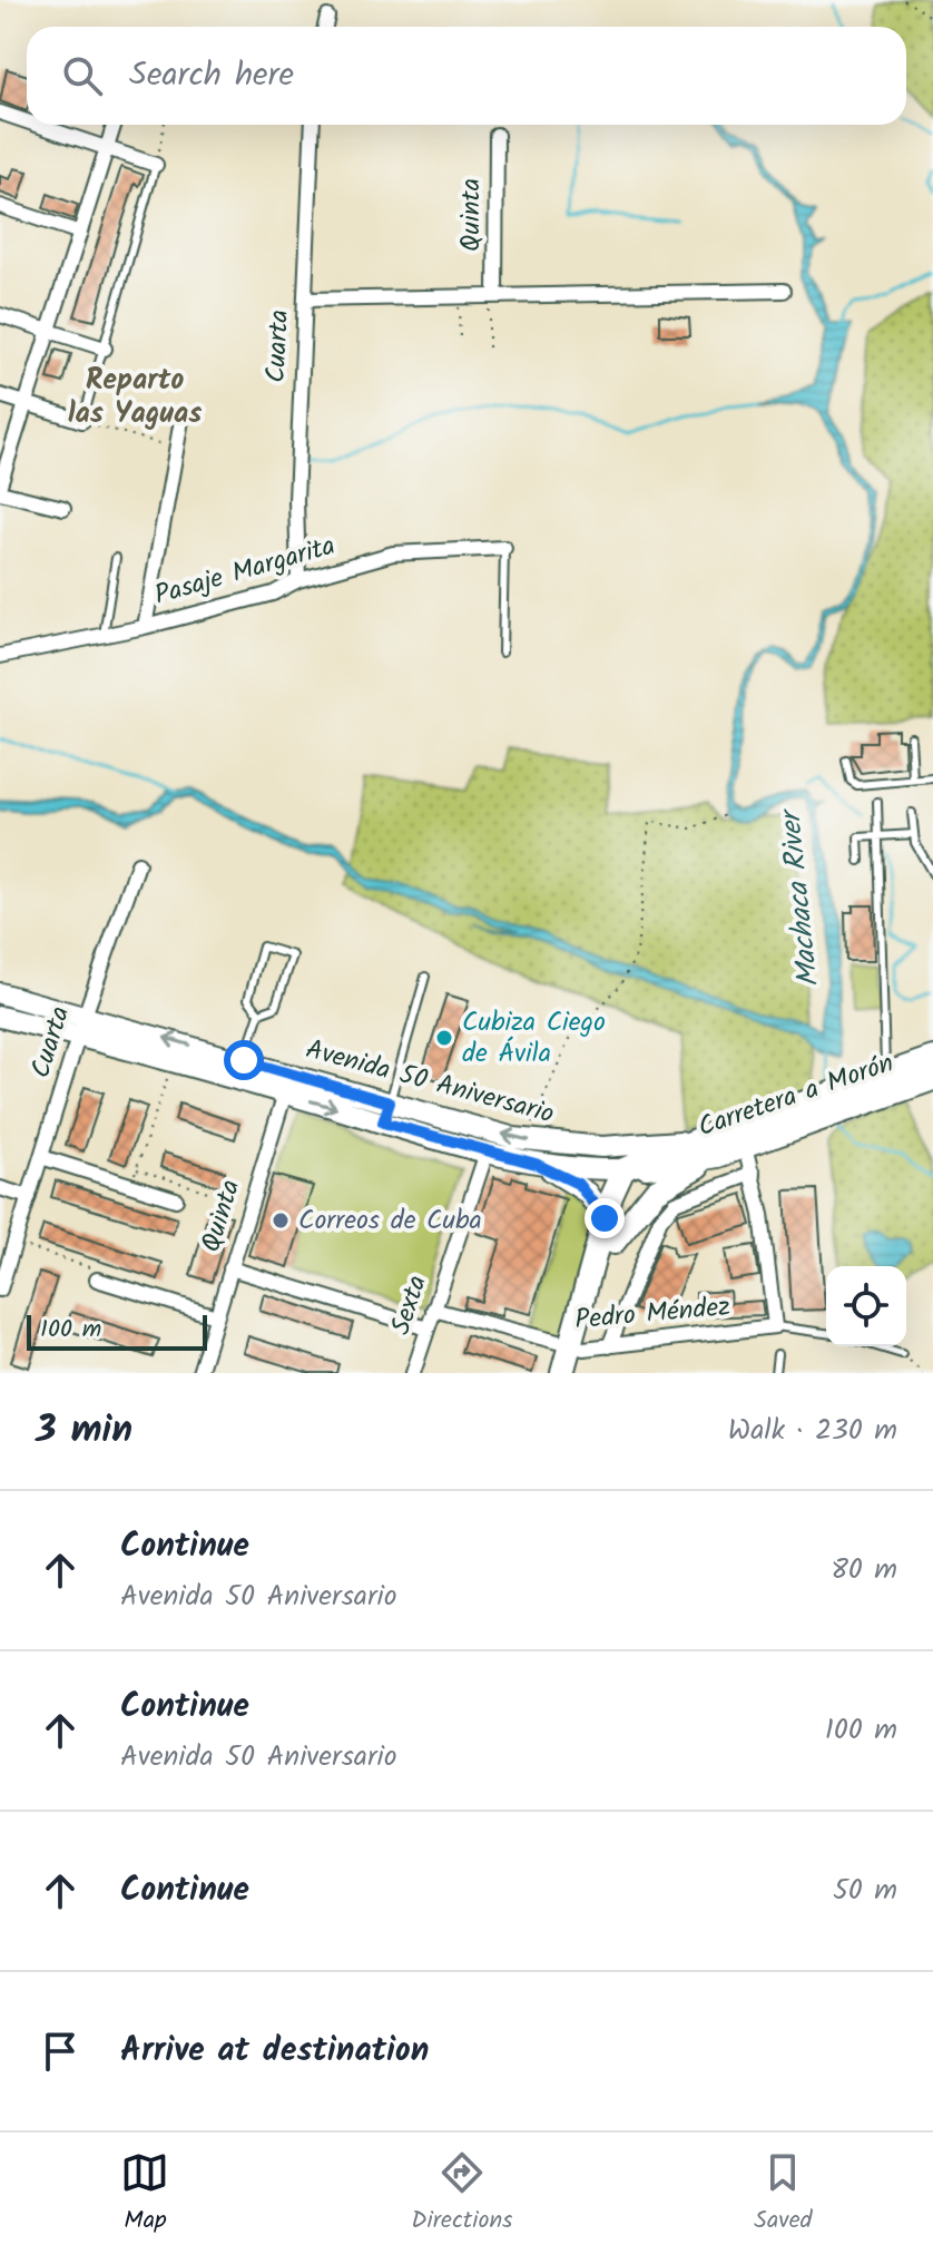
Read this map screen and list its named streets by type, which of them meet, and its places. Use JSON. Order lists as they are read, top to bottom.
{
  "streets": {
    "main road": ["Avenida 50 Aniversario", "Carretera a Morón"],
    "street": [
      "Quinta",
      "Cuarta",
      "Pasaje Margarita",
      "Sexta",
      "Pedro Méndez"
    ]
  },
  "crossings": [
    ["Quinta", "Avenida 50 Aniversario"],
    ["Cuarta", "Pasaje Margarita"],
    ["Cuarta", "Avenida 50 Aniversario"],
    ["Avenida 50 Aniversario", "Carretera a Morón"],
    ["Avenida 50 Aniversario", "Sexta"],
    ["Sexta", "Pedro Méndez"]
  ],
  "districts": ["Reparto las Yaguas"],
  "water": ["Machaca River"],
  "places": ["Cubiza Ciego de Ávila", "Correos de Cuba"],
  "scale_bar": "100 m",
  "page": {
    "search": "Search here",
    "scale": "100 m",
    "heading": ["3 min", "Walk · 230 m"],
    "list": [
      ["Continue", "Avenida 50 Aniversario", "80 m"],
      ["Continue", "Avenida 50 Aniversario", "100 m"],
      ["Continue", "50 m"],
      "Arrive at destination"
    ],
    "nav": ["Map", "Directions", "Saved"]
  }
}
